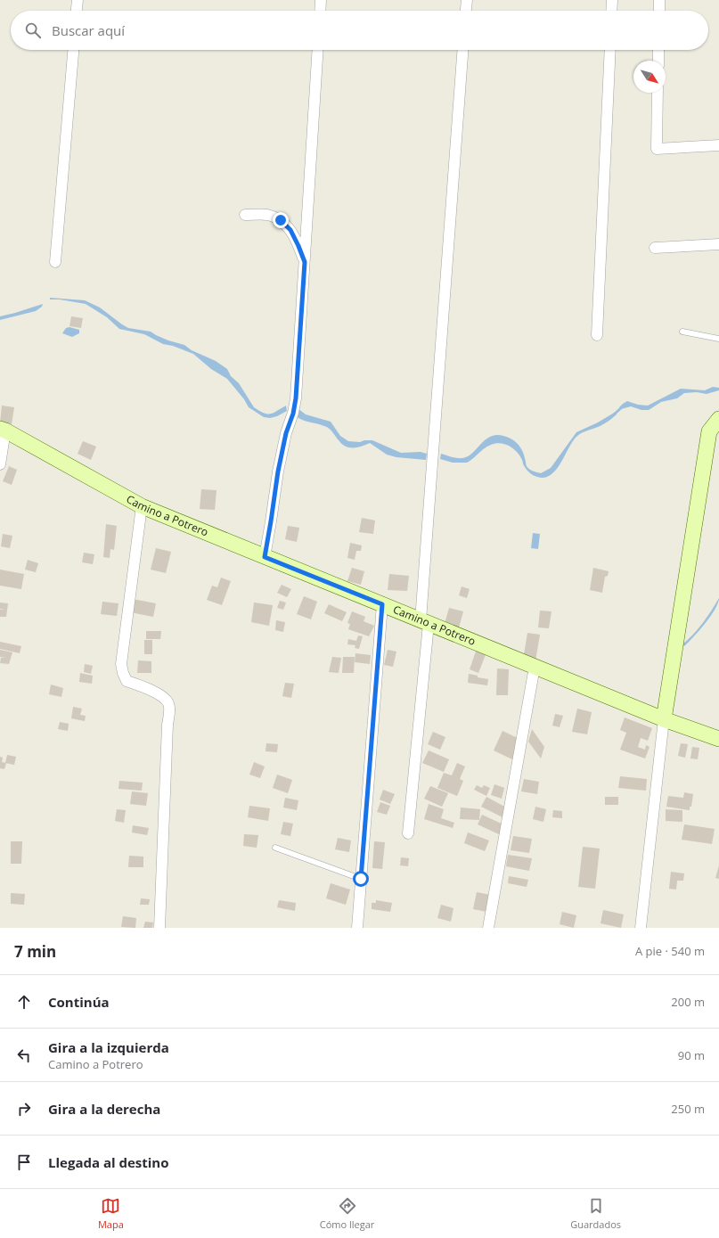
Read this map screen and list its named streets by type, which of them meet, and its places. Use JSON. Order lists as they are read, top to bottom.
{
  "streets": {
    "street": ["Camino a Potrero"]
  },
  "north": "bottom right",
  "page": {
    "search": "Buscar aquí",
    "heading": ["7 min", "A pie · 540 m"],
    "list": [
      ["Continúa", "200 m"],
      ["Gira a la izquierda", "Camino a Potrero", "90 m"],
      ["Gira a la derecha", "250 m"],
      "Llegada al destino"
    ],
    "nav": ["Mapa", "Cómo llegar", "Guardados"]
  }
}
